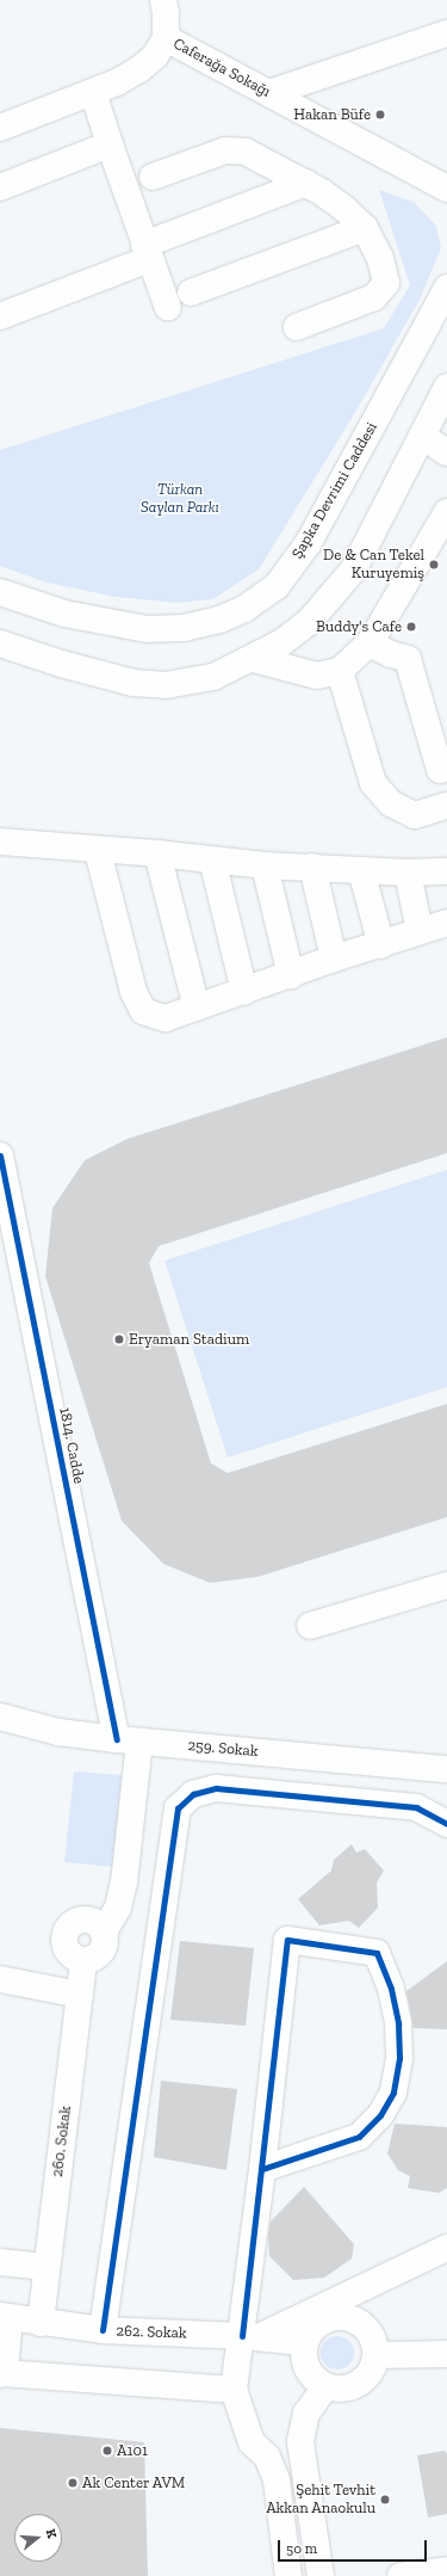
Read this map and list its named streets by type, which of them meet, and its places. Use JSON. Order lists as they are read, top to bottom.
{
  "streets": {
    "street": [
      "Caferağa Sokağı",
      "Şapka Devrimi Caddesi",
      "1814. Cadde",
      "259. Sokak",
      "260. Sokak",
      "262. Sokak"
    ]
  },
  "crossings": [
    ["1814. Cadde", "259. Sokak"],
    ["260. Sokak", "262. Sokak"]
  ],
  "parks": ["Türkan Saylan Parkı"],
  "places": [
    "Hakan Büfe",
    "De & Can Tekel Kuruyemiş",
    "Buddy's Cafe",
    "Eryaman Stadium",
    "A101",
    "Ak Center AVM",
    "Şehit Tevhit Akkan Anaokulu"
  ],
  "scale_bar": "50 m",
  "north": "right"
}
